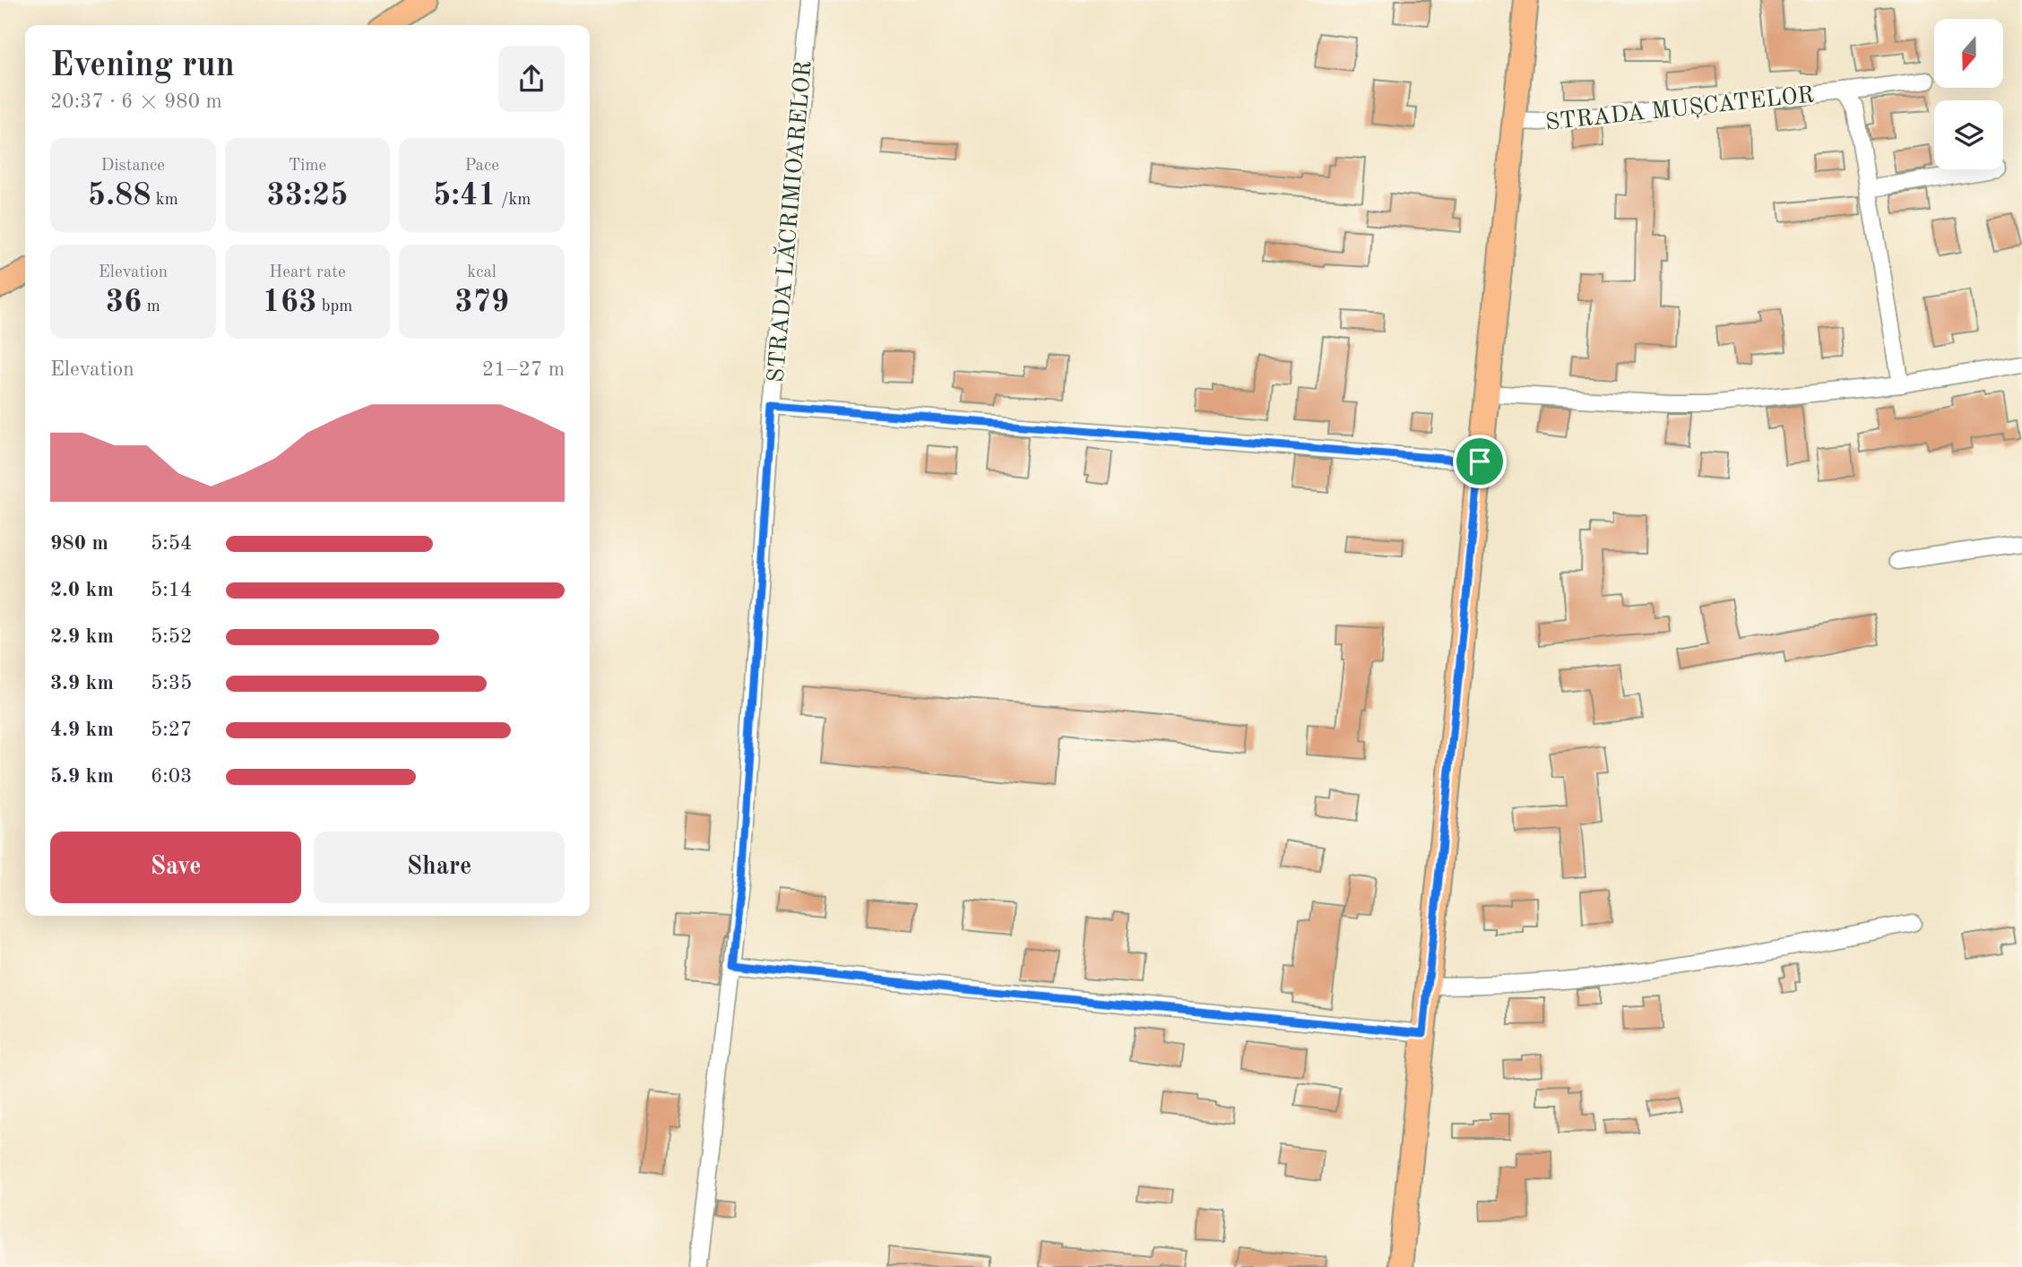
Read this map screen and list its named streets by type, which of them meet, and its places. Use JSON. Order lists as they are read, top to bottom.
{
  "streets": {
    "street": ["STRADA MUȘCATELOR", "STRADA LĂCRIMIOARELOR"]
  },
  "north": "bottom",
  "page": {
    "heading": ["Evening run", "20:37 · 6 × 980 m"],
    "stats": [
      ["Distance", "5.88 km"],
      ["Time", "33:25"],
      ["Pace", "5:41 /km"],
      ["Elevation", "36 m"],
      ["Heart rate", "163 bpm"],
      ["kcal", "379"]
    ],
    "chart": ["Elevation", "21–27 m"],
    "list": [
      {
        "name": "980 m",
        "note": "5:54"
      },
      {
        "name": "2.0 km",
        "note": "5:14"
      },
      {
        "name": "2.9 km",
        "note": "5:52"
      },
      {
        "name": "3.9 km",
        "note": "5:35"
      },
      {
        "name": "4.9 km",
        "note": "5:27"
      },
      {
        "name": "5.9 km",
        "note": "6:03"
      }
    ],
    "buttons": ["Save", "Share"]
  }
}
